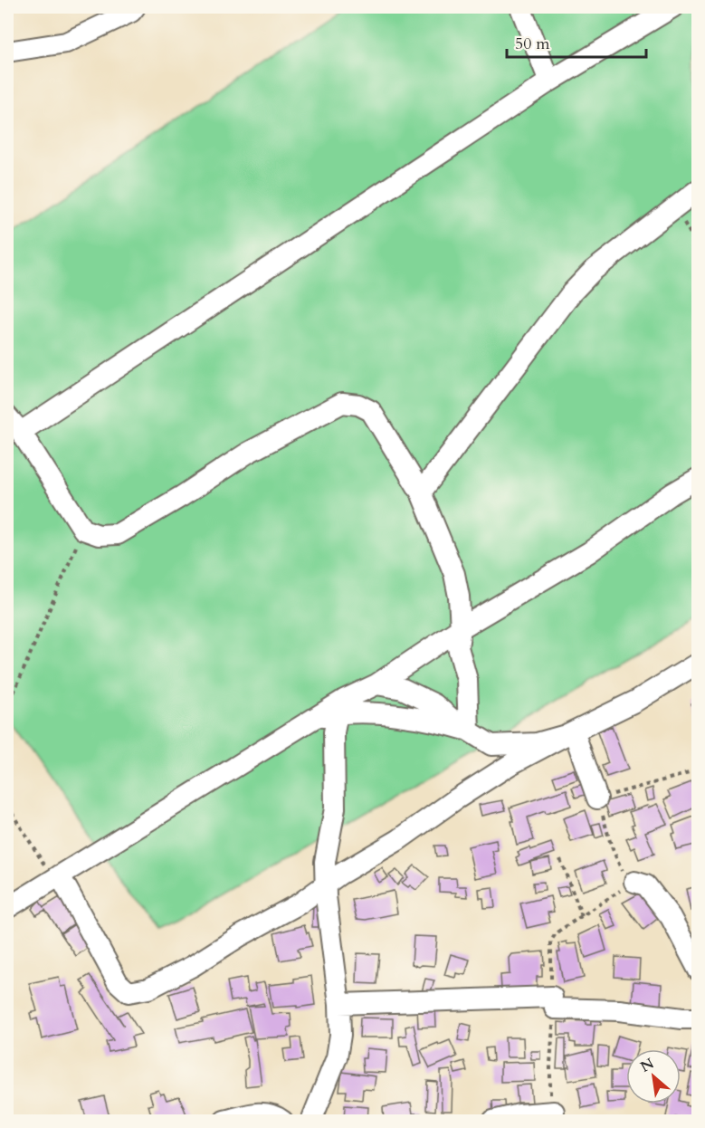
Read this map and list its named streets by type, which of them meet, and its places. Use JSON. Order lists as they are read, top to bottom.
{
  "scale_bar": "50 m",
  "north": "top left"
}
